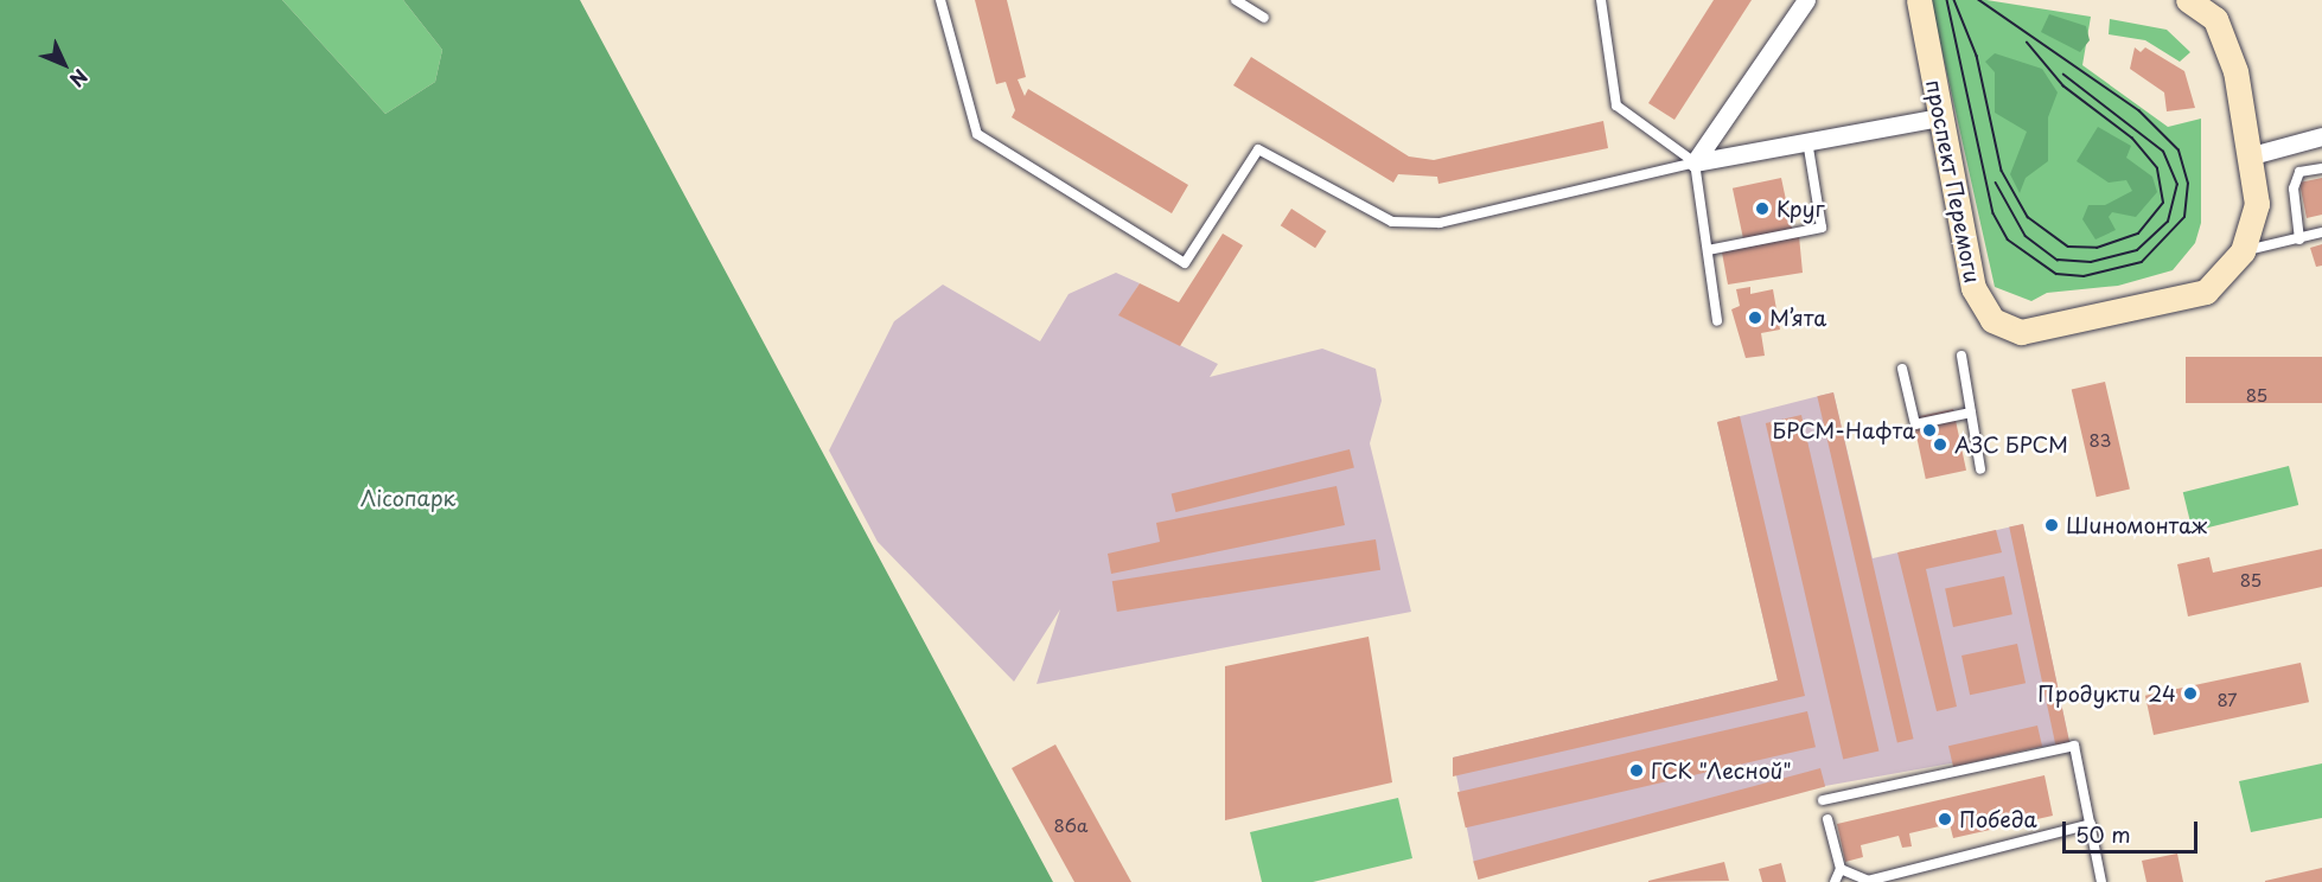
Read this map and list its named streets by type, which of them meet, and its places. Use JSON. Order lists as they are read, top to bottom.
{
  "streets": {
    "main road": ["проспект Перемоги"]
  },
  "parks": ["Лісопарк"],
  "places": [
    "Круг",
    "Мʼята",
    "БРСМ-Hафта",
    "АЗС БРСМ",
    "Шиномонтаж",
    "Продукти 24",
    "ГСК \"Лесной\"",
    "Победа"
  ],
  "house_numbers": [
    "85",
    "83",
    "85",
    "87",
    "86а"
  ],
  "scale_bar": "50 m",
  "north": "bottom right"
}
